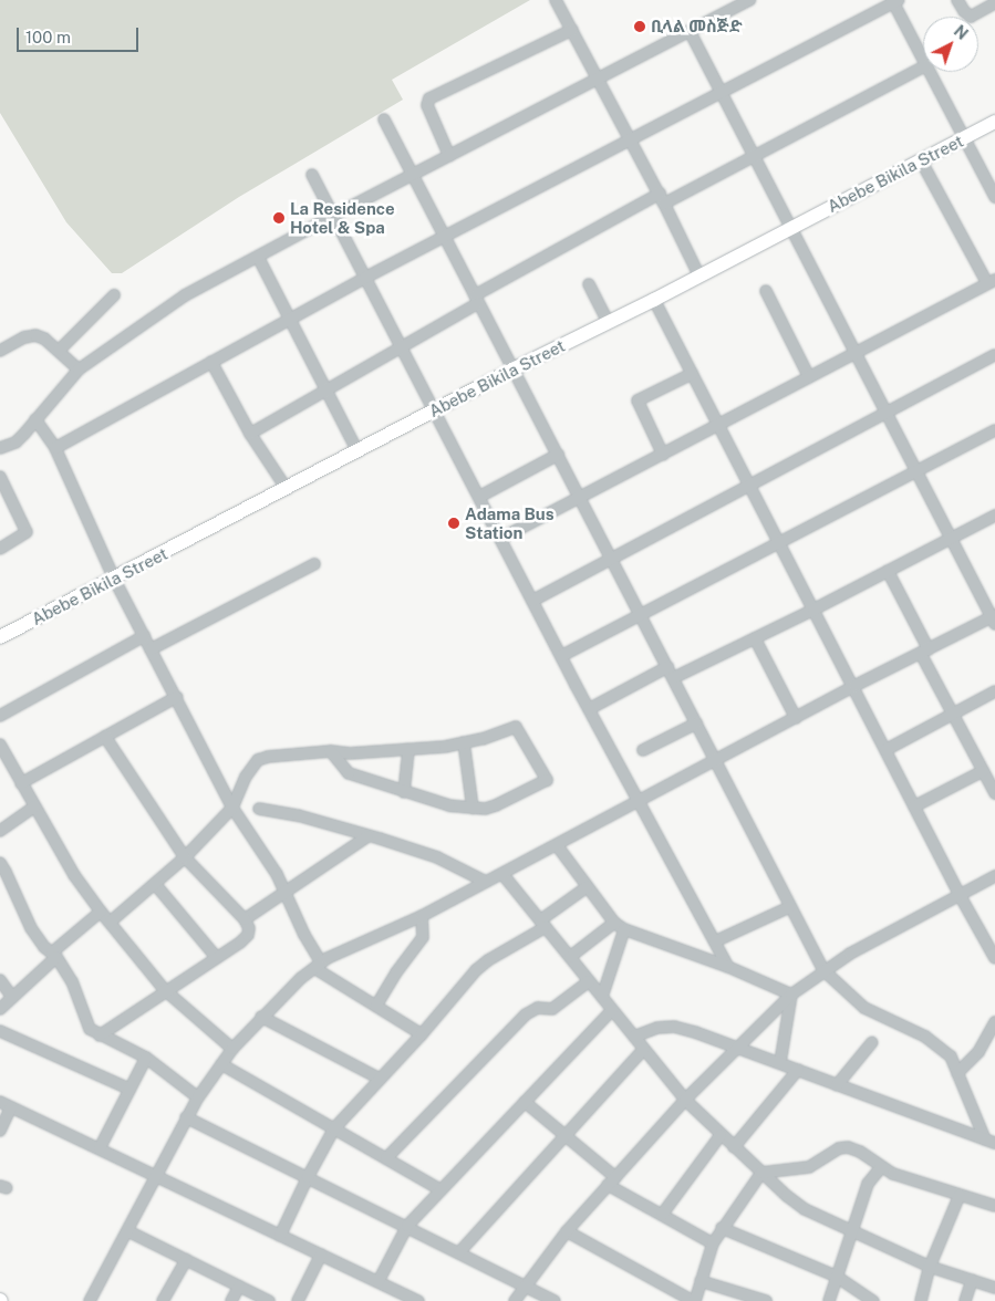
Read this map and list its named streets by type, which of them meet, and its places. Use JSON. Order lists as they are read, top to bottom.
{
  "streets": {
    "main road": ["Abebe Bikila Street"]
  },
  "places": ["ቢላል መስጅድ", "La Residence Hotel & Spa", "Adama Bus Station"],
  "scale_bar": "100 m",
  "north": "top right"
}
